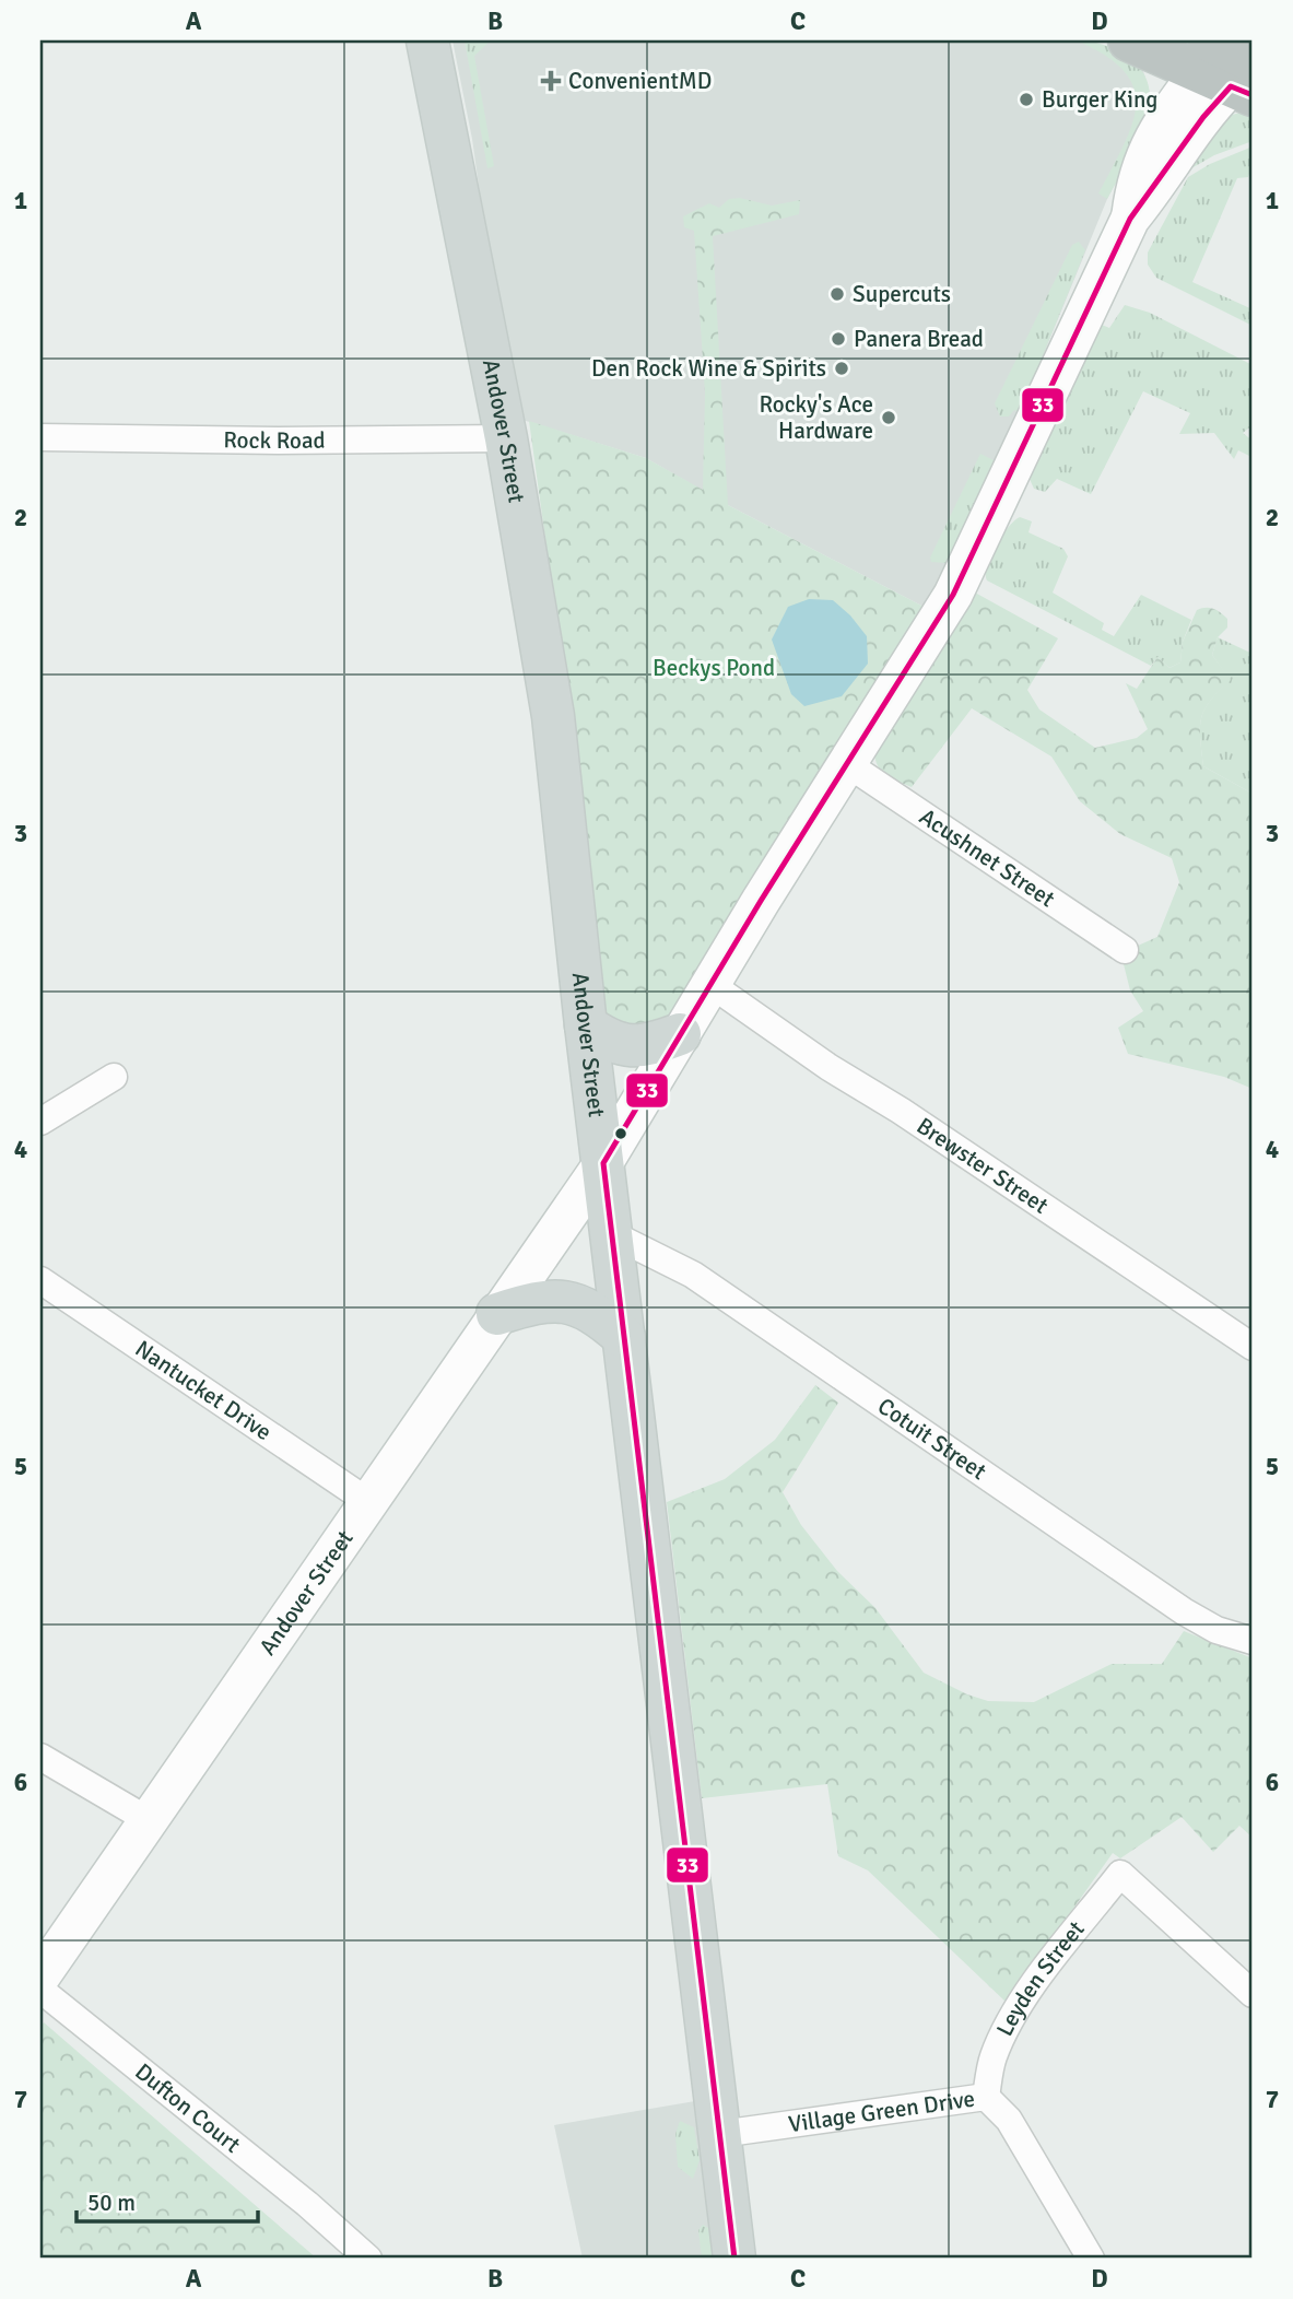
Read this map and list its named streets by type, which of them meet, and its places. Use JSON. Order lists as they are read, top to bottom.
{
  "streets": {
    "main road": ["Andover Street"],
    "street": [
      "Rock Road",
      "Acushnet Street",
      "Brewster Street",
      "Nantucket Drive",
      "Cotuit Street",
      "Leyden Street",
      "Dufton Court",
      "Village Green Drive"
    ]
  },
  "crossings": [
    ["Andover Street", "Rock Road"],
    ["Andover Street", "Nantucket Drive"],
    ["Leyden Street", "Village Green Drive"]
  ],
  "parks": ["Beckys Pond"],
  "places": {
    "health": ["ConvenientMD"],
    "other": [
      "Burger King",
      "Supercuts",
      "Panera Bread",
      "Den Rock Wine & Spirits",
      "Rocky's Ace Hardware"
    ]
  },
  "lines": ["transit line 33"],
  "scale_bar": "50 m",
  "grid": {
    "columns": [
      "A",
      "B",
      "C",
      "D"
    ],
    "rows": [
      "1",
      "2",
      "3",
      "4",
      "5",
      "6",
      "7"
    ]
  }
}
